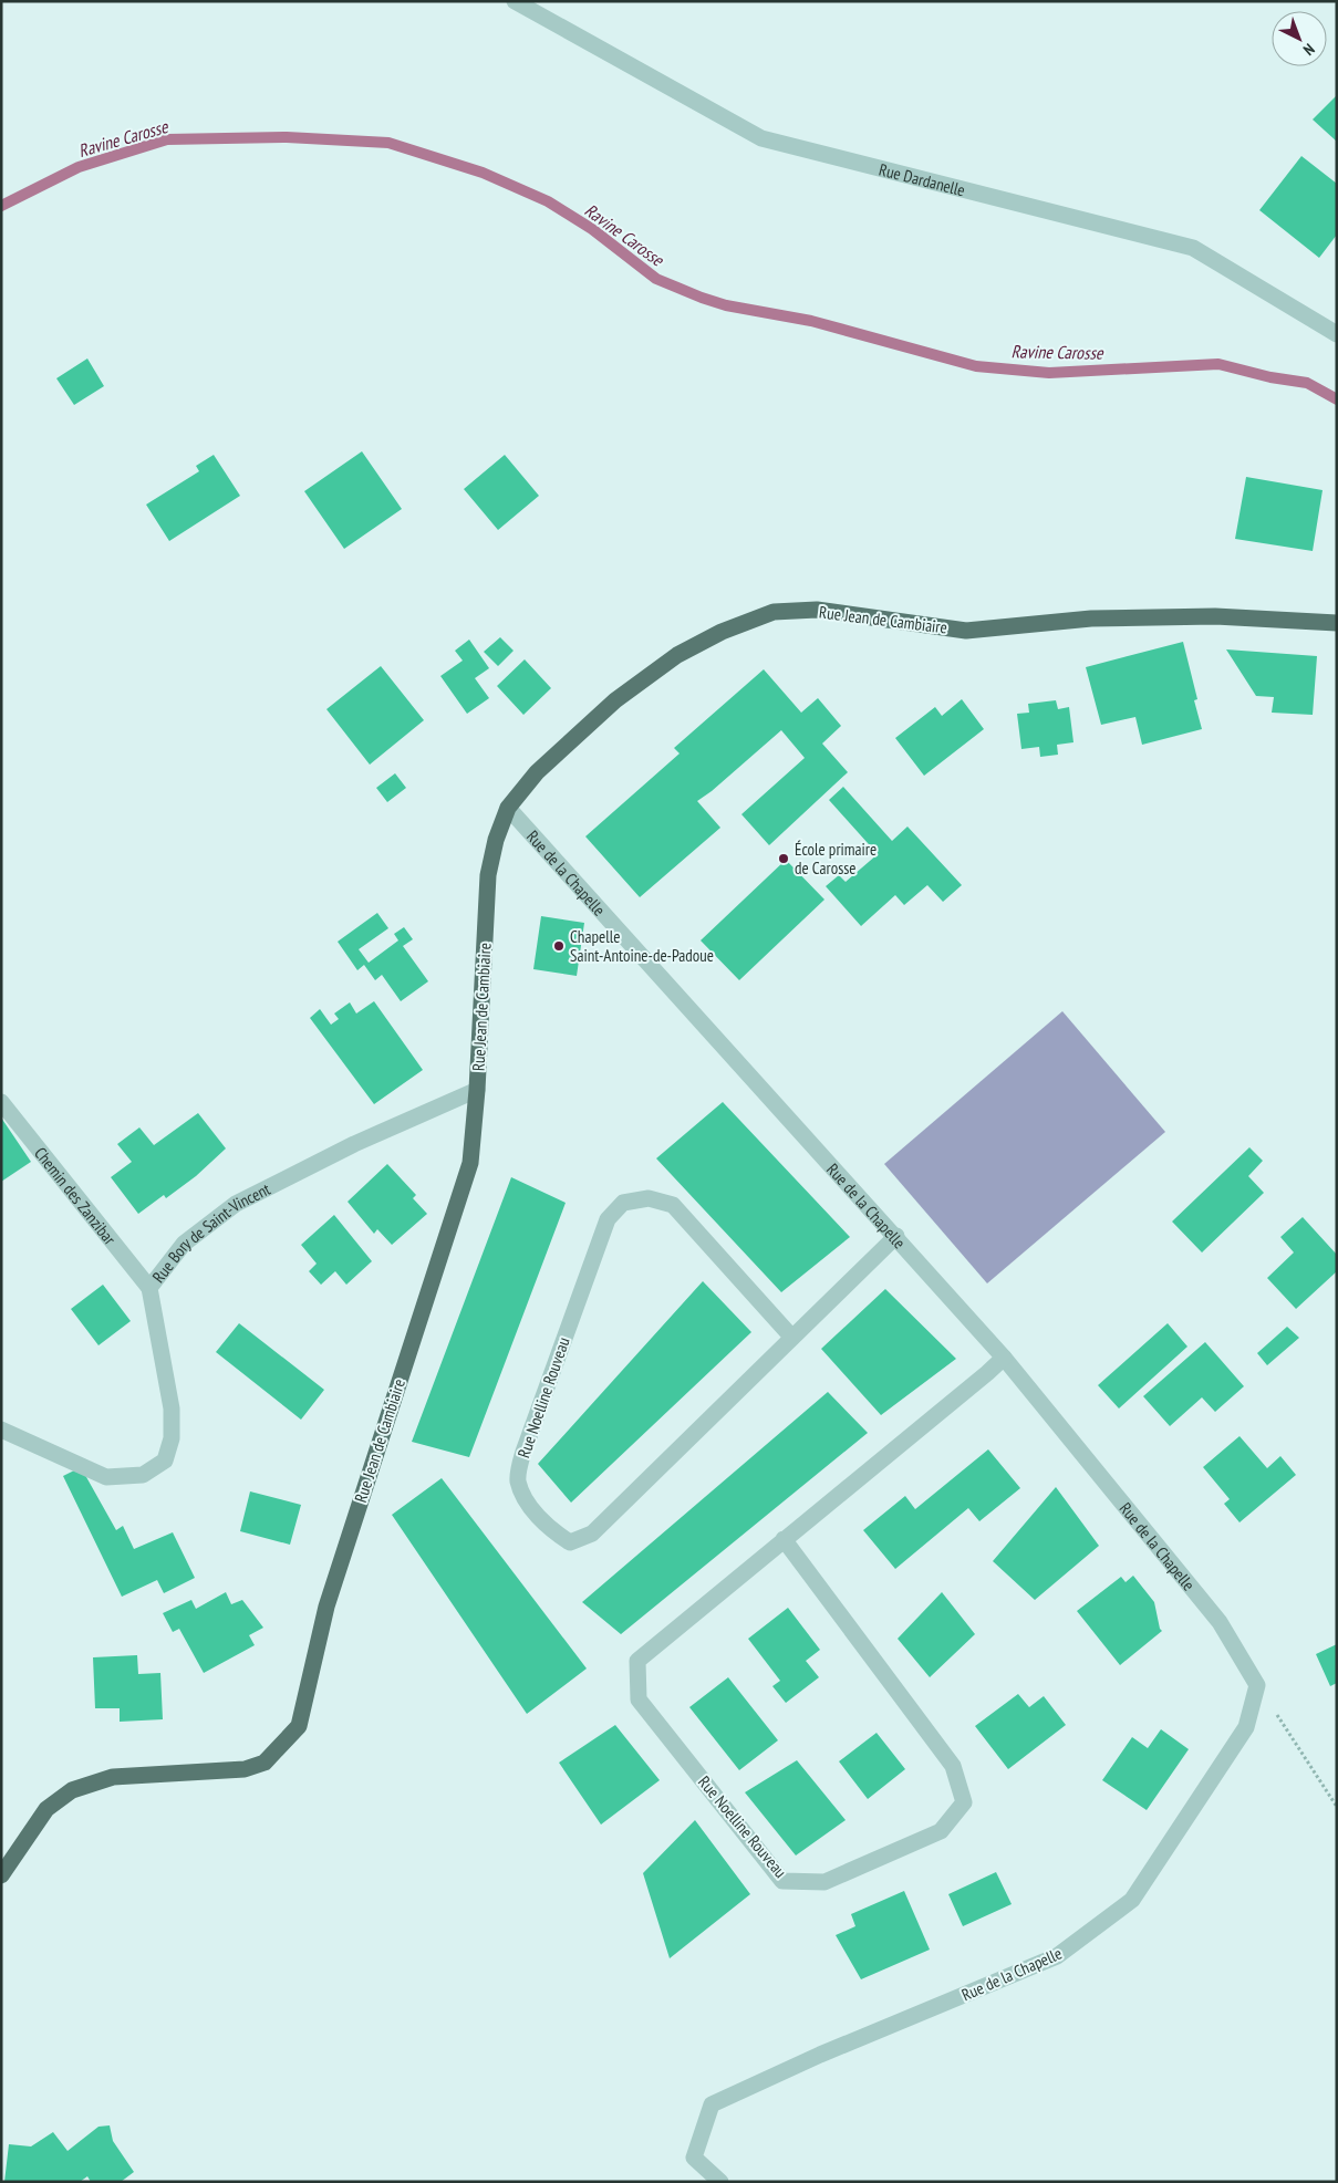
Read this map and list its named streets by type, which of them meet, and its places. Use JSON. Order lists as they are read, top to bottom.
{
  "streets": {
    "main road": ["Rue Jean de Cambiaire"],
    "street": [
      "Rue Dardanelle",
      "Rue de la Chapelle",
      "Chemin des Zanzibar",
      "Rue Bory de Saint-Vincent",
      "Rue Noelline Rouveau"
    ]
  },
  "crossings": [
    ["Rue Jean de Cambiaire", "Rue de la Chapelle"],
    ["Rue Jean de Cambiaire", "Rue Bory de Saint-Vincent"],
    ["Rue de la Chapelle", "Rue Noelline Rouveau"],
    ["Chemin des Zanzibar", "Rue Bory de Saint-Vincent"]
  ],
  "water": ["Ravine Carosse"],
  "places": ["École primaire de Carosse", "Chapelle Saint-Antoine-de-Padoue"],
  "north": "bottom right"
}
